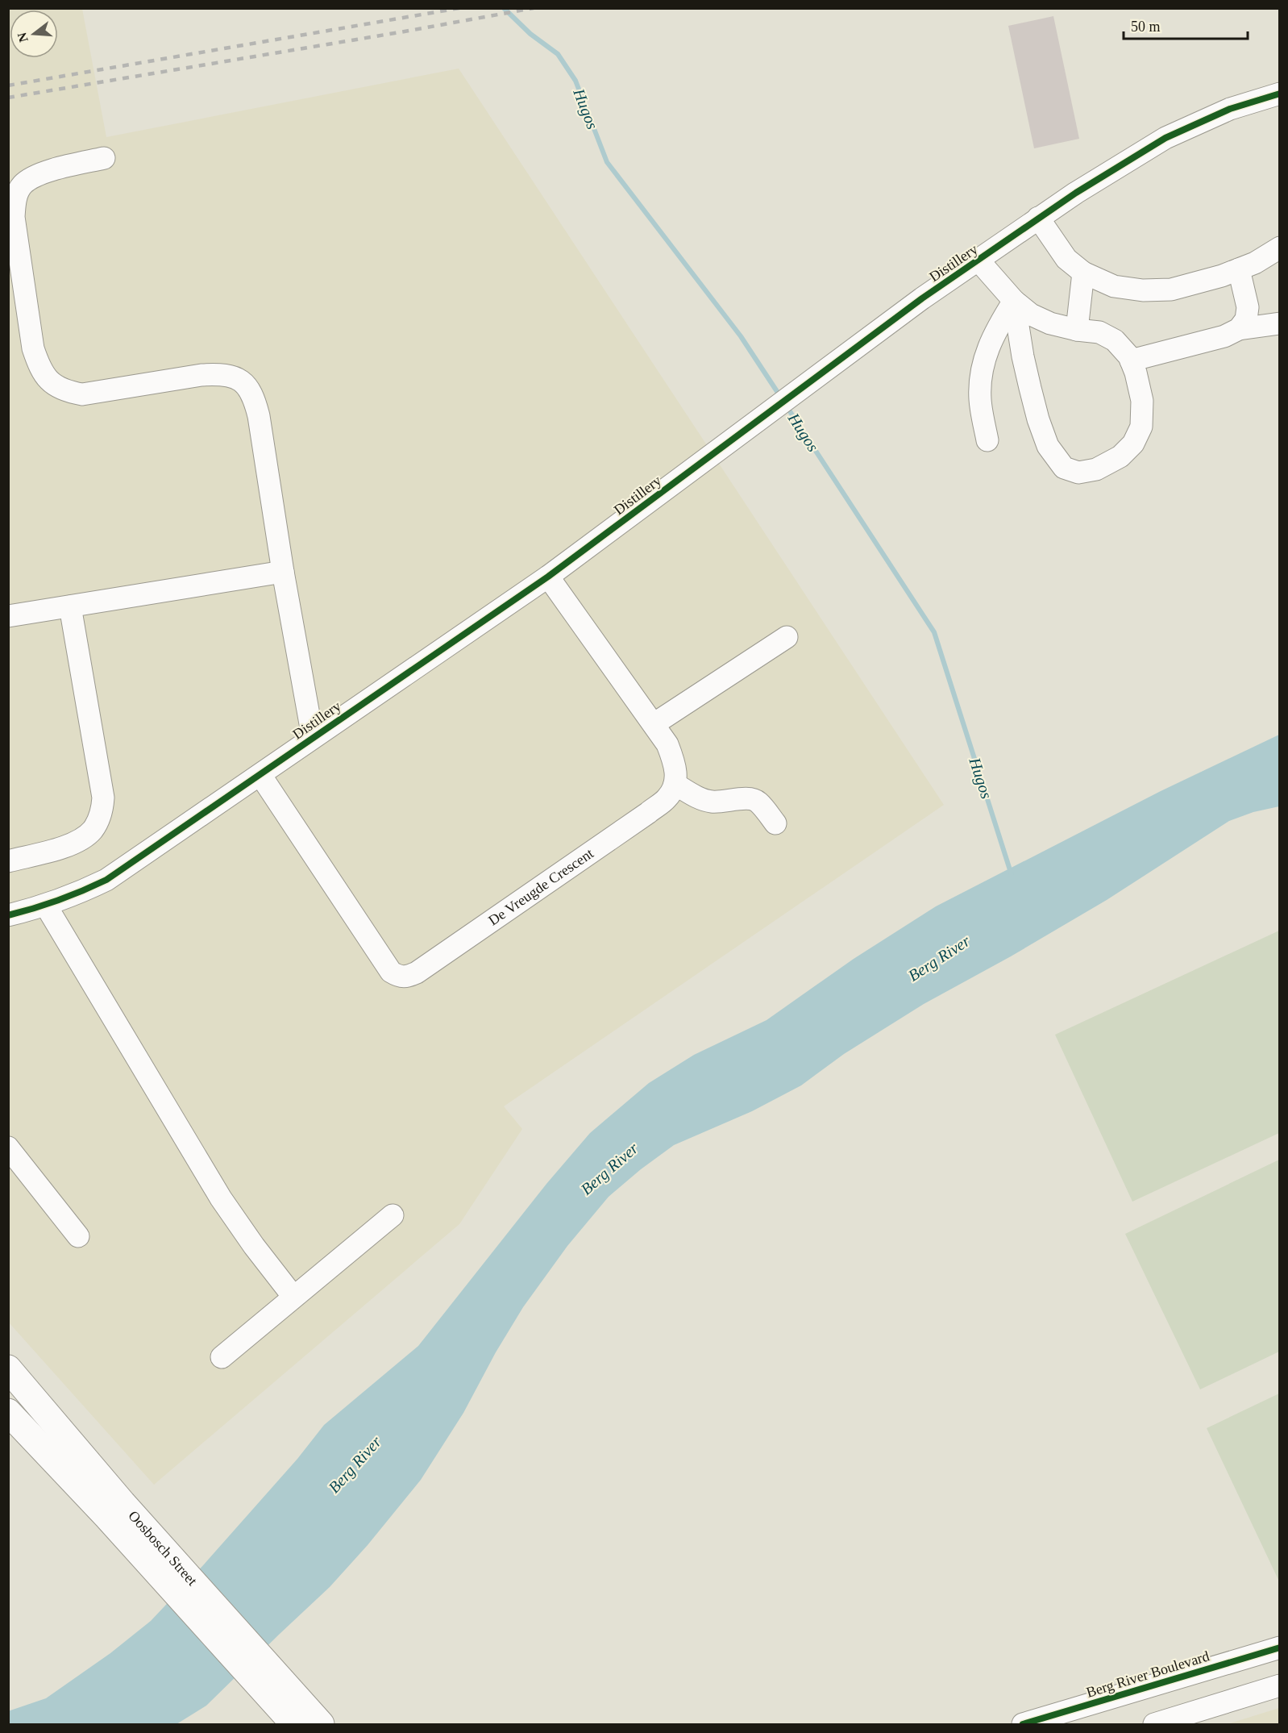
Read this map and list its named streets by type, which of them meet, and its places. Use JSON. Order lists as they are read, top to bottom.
{
  "streets": {
    "main road": ["Oosbosch Street"],
    "street": ["Distillery", "De Vreugde Crescent", "Berg River Boulevard"]
  },
  "crossings": [
    ["Distillery", "De Vreugde Crescent"]
  ],
  "water": ["Hugos", "Berg River"],
  "scale_bar": "50 m",
  "north": "left"
}
